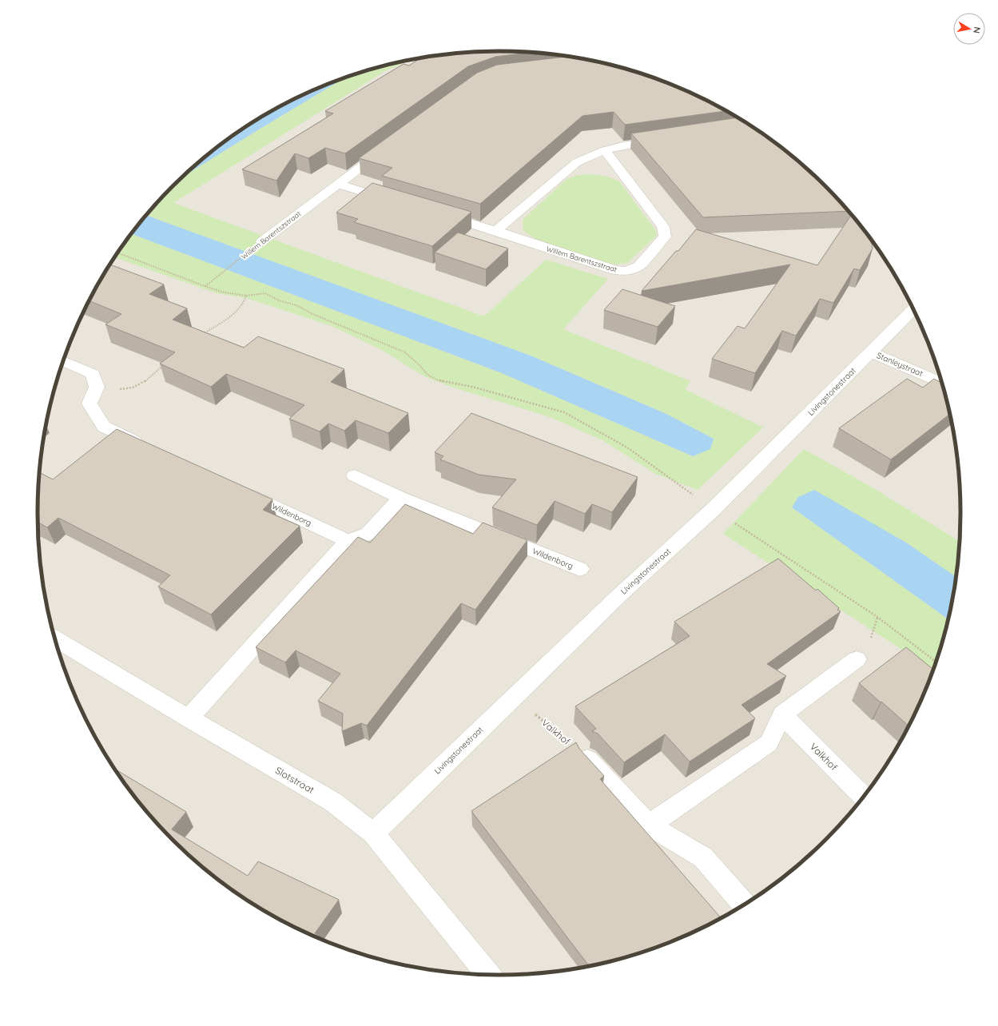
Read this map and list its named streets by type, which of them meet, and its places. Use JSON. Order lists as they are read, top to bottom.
{
  "streets": {
    "street": [
      "Willem Barentszstraat",
      "Stanleystraat",
      "Livingstonestraat",
      "Wildenborg",
      "Valkhof",
      "Slotstraat"
    ]
  },
  "crossings": [
    ["Stanleystraat", "Livingstonestraat"],
    ["Livingstonestraat", "Valkhof"],
    ["Livingstonestraat", "Slotstraat"]
  ],
  "north": "right"
}
